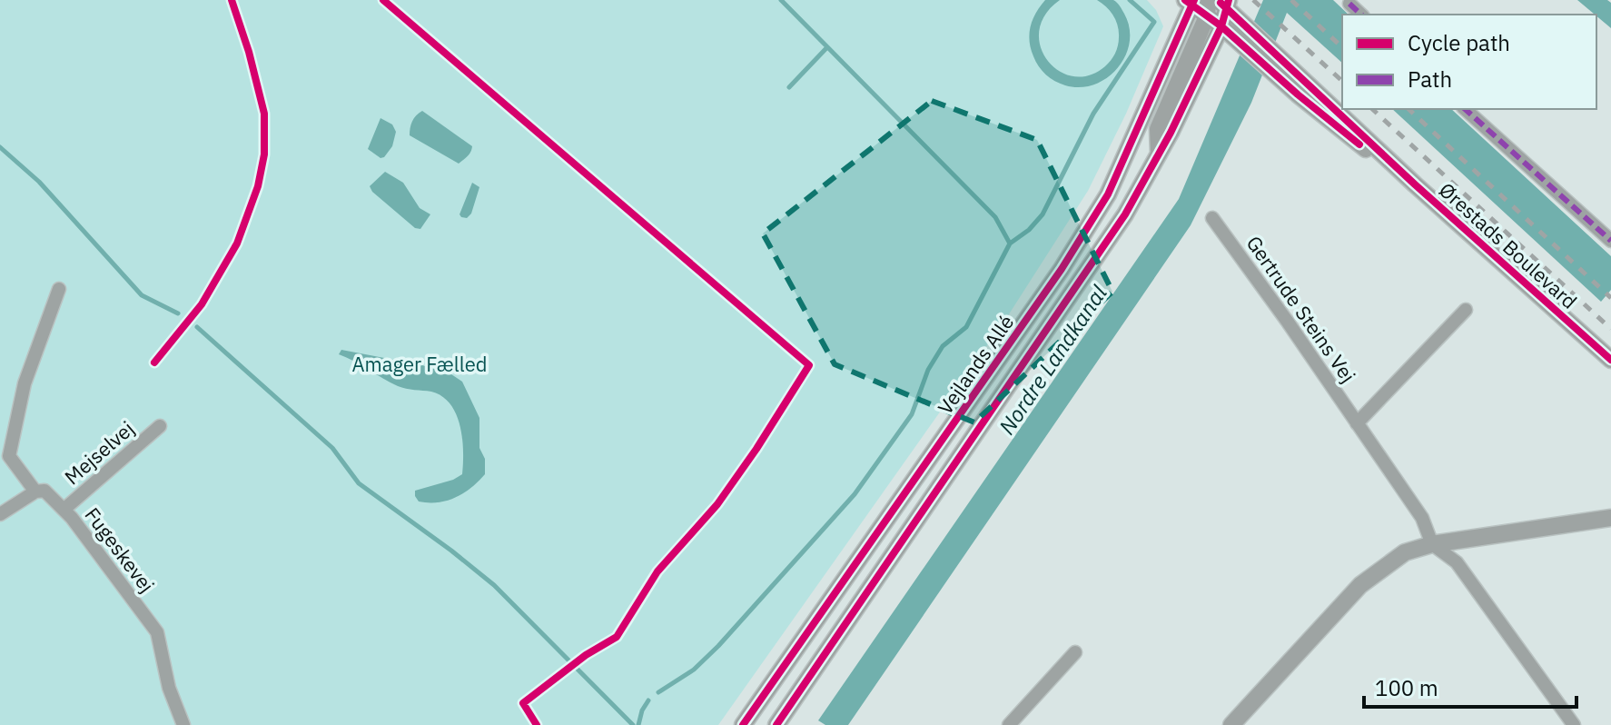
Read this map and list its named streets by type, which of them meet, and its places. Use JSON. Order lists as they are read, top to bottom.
{
  "streets": {
    "street": [
      "Ørestads Boulevard",
      "Gertrude Steins Vej",
      "Vejlands Allé",
      "Mejselvej",
      "Fugeskevej"
    ]
  },
  "crossings": [
    ["Ørestads Boulevard", "Vejlands Allé"],
    ["Mejselvej", "Fugeskevej"]
  ],
  "water": ["Nordre Landkanal"],
  "parks": ["Amager Fælled"],
  "legend": ["Cycle path", "Path"],
  "scale_bar": "100 m"
}
